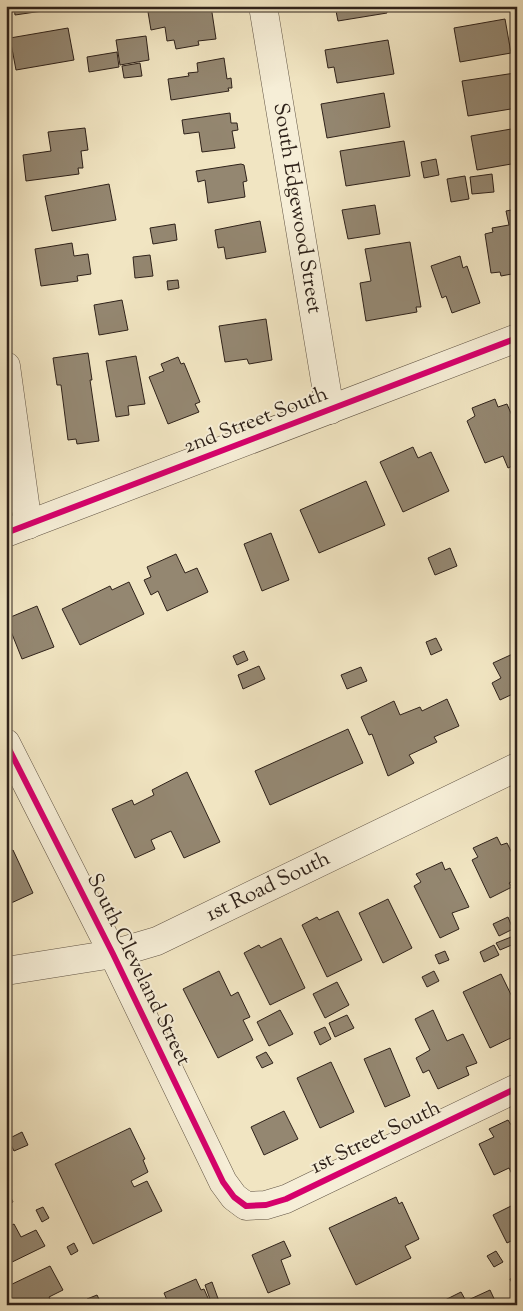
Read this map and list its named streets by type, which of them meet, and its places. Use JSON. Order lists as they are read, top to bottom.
{
  "streets": {
    "street": [
      "South Edgewood Street",
      "2nd Street South",
      "1st Road South",
      "South Cleveland Street",
      "1st Street South"
    ]
  },
  "crossings": [
    ["South Edgewood Street", "2nd Street South"],
    ["1st Road South", "South Cleveland Street"],
    ["South Cleveland Street", "1st Street South"]
  ]
}
